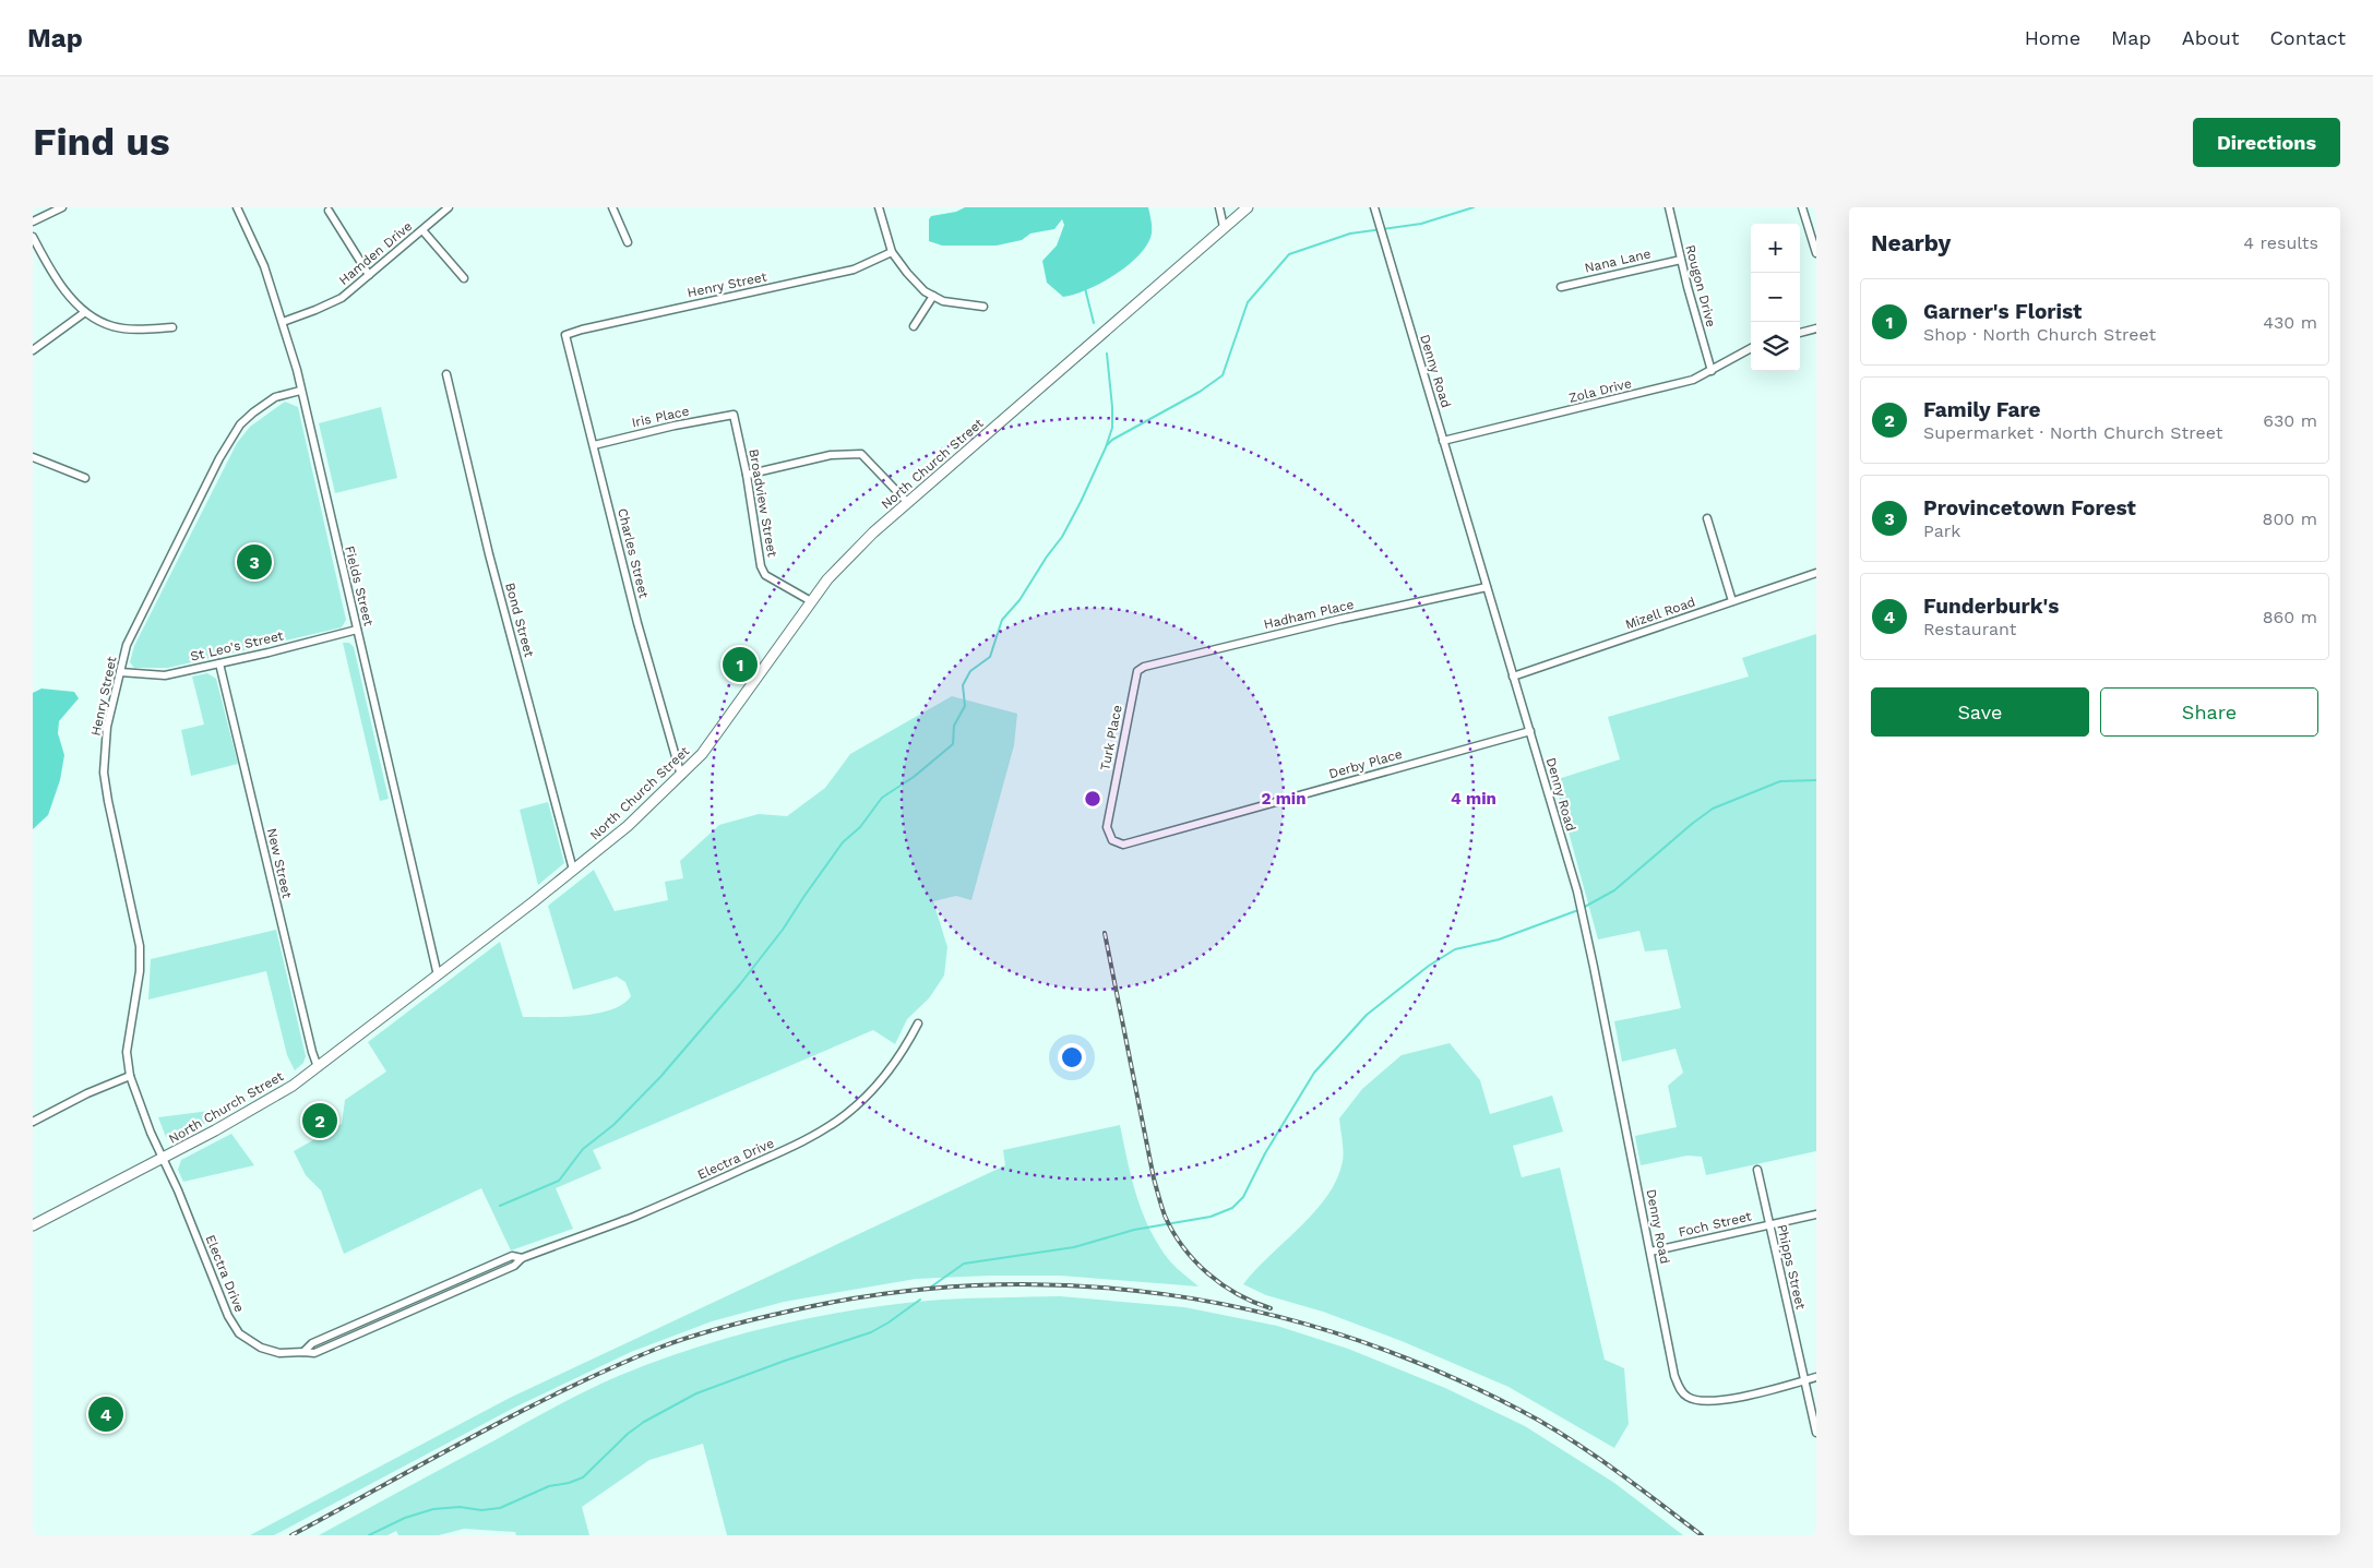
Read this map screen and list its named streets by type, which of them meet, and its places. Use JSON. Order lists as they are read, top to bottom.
{
  "streets": {
    "main road": ["North Church Street"],
    "street": [
      "Hamden Drive",
      "Nana Lane",
      "Henry Street",
      "Rougon Drive",
      "Denny Road",
      "Zola Drive",
      "Iris Place",
      "Broadview Street",
      "Charles Street",
      "Fields Street",
      "Mizell Road",
      "Hadham Place",
      "Bond Street",
      "St Leo's Street",
      "Turk Place",
      "Derby Place",
      "New Street",
      "Electra Drive",
      "Foch Street",
      "Phipps Street"
    ]
  },
  "crossings": [
    ["Hamden Drive", "Fields Street"],
    ["Nana Lane", "Rougon Drive"],
    ["Henry Street", "North Church Street"],
    ["Henry Street", "Charles Street"],
    ["Henry Street", "Fields Street"],
    ["Henry Street", "St Leo's Street"],
    ["Henry Street", "Electra Drive"],
    ["Rougon Drive", "Zola Drive"],
    ["Denny Road", "Zola Drive"],
    ["Denny Road", "Mizell Road"],
    ["Denny Road", "Hadham Place"],
    ["Denny Road", "Derby Place"],
    ["Denny Road", "Foch Street"],
    ["Denny Road", "Phipps Street"],
    ["Iris Place", "Broadview Street"],
    ["Iris Place", "Charles Street"],
    ["North Church Street", "Broadview Street"],
    ["North Church Street", "Charles Street"],
    ["North Church Street", "Fields Street"],
    ["North Church Street", "Bond Street"],
    ["North Church Street", "New Street"],
    ["North Church Street", "Electra Drive"],
    ["Fields Street", "St Leo's Street"],
    ["Hadham Place", "Turk Place"],
    ["St Leo's Street", "New Street"],
    ["Turk Place", "Derby Place"],
    ["Foch Street", "Phipps Street"]
  ],
  "page": {
    "header": "Map",
    "nav": [
      "Home",
      "Map",
      "About",
      "Contact"
    ],
    "buttons": [
      "Directions",
      ["Save", "Share"]
    ],
    "title": "Find us",
    "heading": ["Nearby", "4 results"],
    "map_buttons": ["+", "−"],
    "list": [
      {
        "mark": "1",
        "name": "Garner's Florist",
        "note": "Shop · North Church Street",
        "value": "430 m"
      },
      {
        "mark": "2",
        "name": "Family Fare",
        "note": "Supermarket · North Church Street",
        "value": "630 m"
      },
      {
        "mark": "3",
        "name": "Provincetown Forest",
        "note": "Park",
        "value": "800 m"
      },
      {
        "mark": "4",
        "name": "Funderburk's",
        "note": "Restaurant",
        "value": "860 m"
      }
    ],
    "pins": [
      "3",
      "1",
      "2",
      "4"
    ]
  },
  "rings": ["2 min", "4 min"]
}
